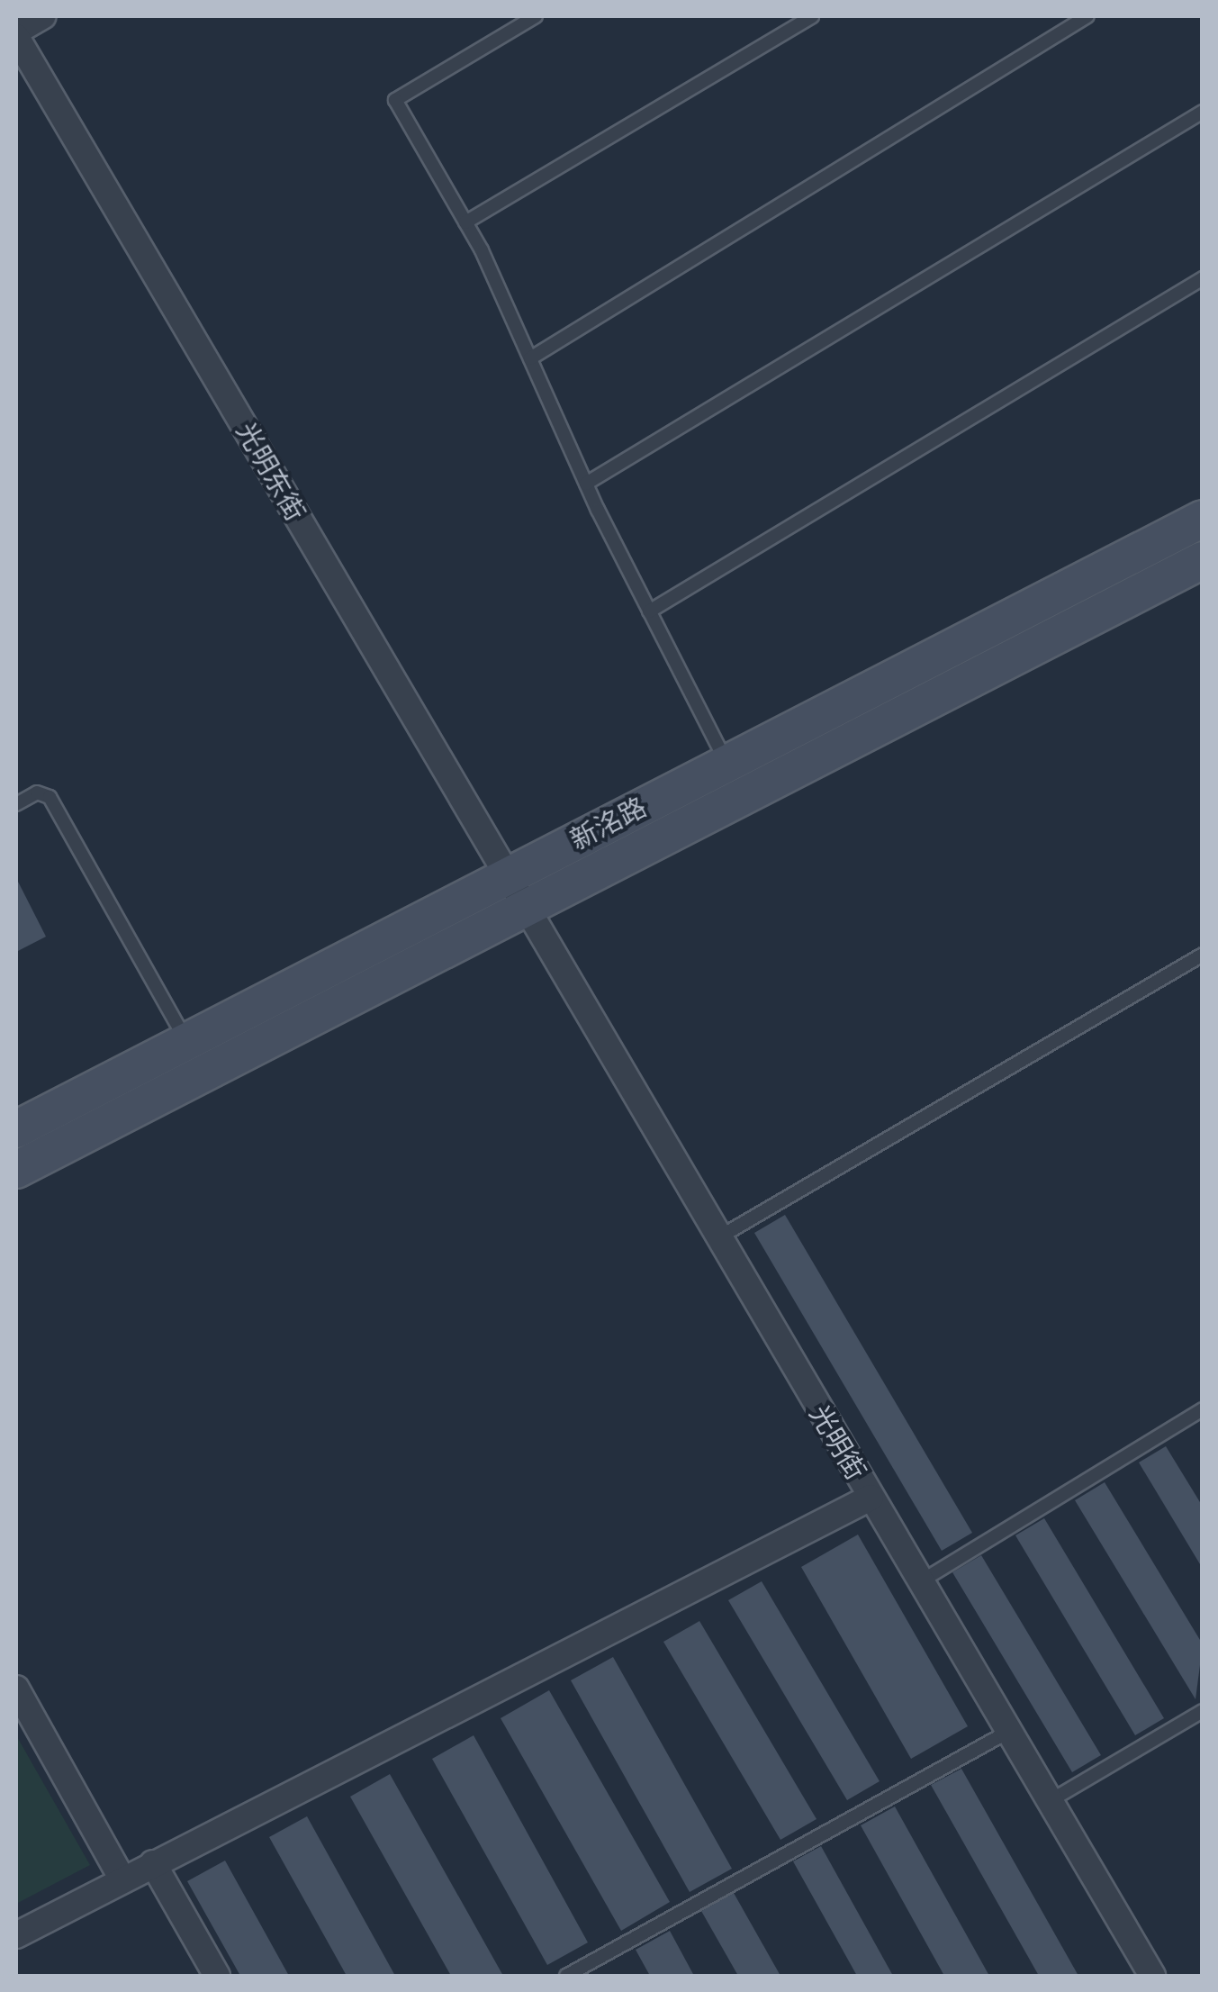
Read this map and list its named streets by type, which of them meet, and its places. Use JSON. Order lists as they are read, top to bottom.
{
  "streets": {
    "main road": ["新洺路"],
    "street": ["光明东街", "光明街"]
  },
  "crossings": [
    ["光明东街", "新洺路"],
    ["光明东街", "光明街"],
    ["新洺路", "光明街"]
  ]
}
